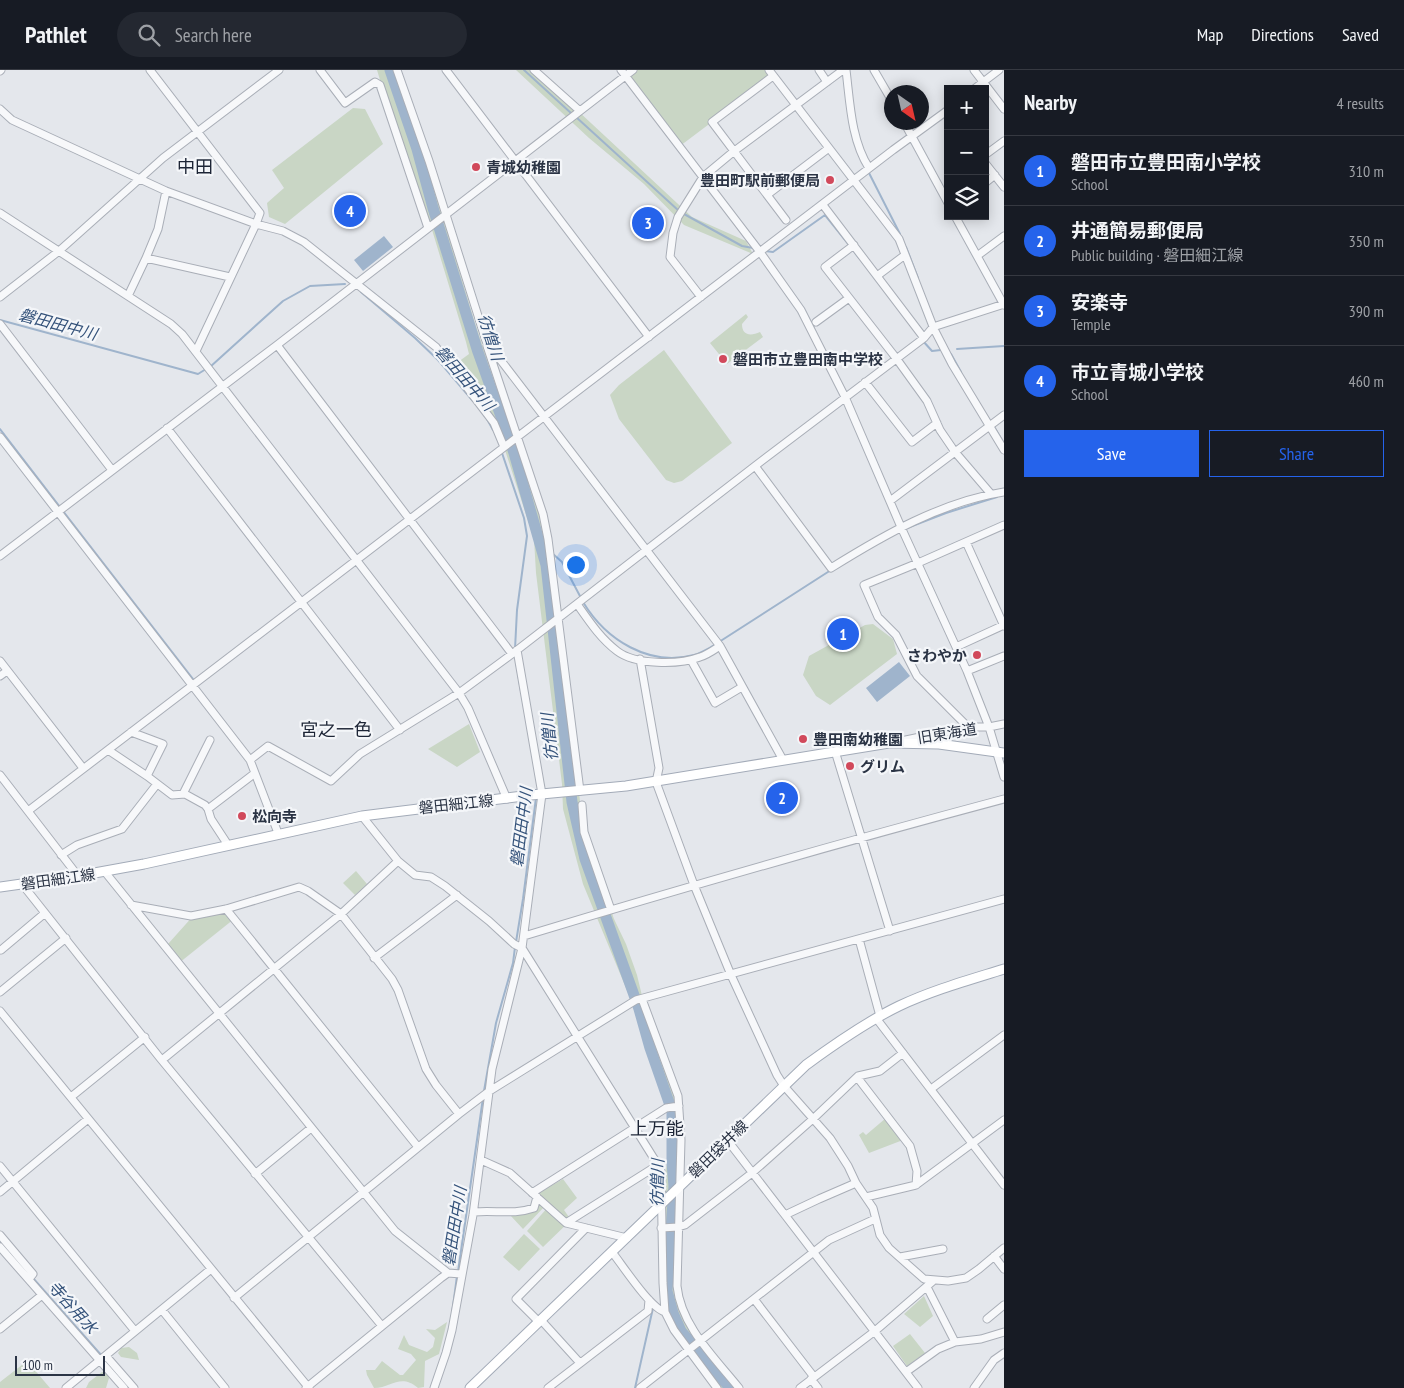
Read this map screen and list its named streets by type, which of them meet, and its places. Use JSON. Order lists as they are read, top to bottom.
{
  "streets": {
    "main road": ["磐田細江線", "磐田袋井線"],
    "street": ["旧東海道"]
  },
  "crossings": [
    ["旧東海道", "磐田細江線"]
  ],
  "districts": ["中田", "宮之一色", "上万能"],
  "water": ["磐田田中川", "彷僧川", "寺谷用水"],
  "places": [
    "青城幼稚園",
    "豊田町駅前郵便局",
    "磐田市立豊田南中学校",
    "さわやか",
    "豊田南幼稚園",
    "グリム",
    "松向寺"
  ],
  "scale_bar": "100 m",
  "north": "bottom right",
  "page": {
    "header": "Pathlet",
    "search": "Search here",
    "nav": ["Map", "Directions", "Saved"],
    "heading": ["Nearby", "4 results"],
    "map_buttons": ["+", "−"],
    "list": [
      {
        "mark": "1",
        "name": "磐田市立豊田南小学校",
        "note": "School",
        "value": "310 m"
      },
      {
        "mark": "2",
        "name": "井通簡易郵便局",
        "note": "Public building · 磐田細江線",
        "value": "350 m"
      },
      {
        "mark": "3",
        "name": "安楽寺",
        "note": "Temple",
        "value": "390 m"
      },
      {
        "mark": "4",
        "name": "市立青城小学校",
        "note": "School",
        "value": "460 m"
      }
    ],
    "pins": [
      "4",
      "3",
      "1",
      "2"
    ],
    "buttons": ["Save", "Share"],
    "scale": "100 m"
  }
}
